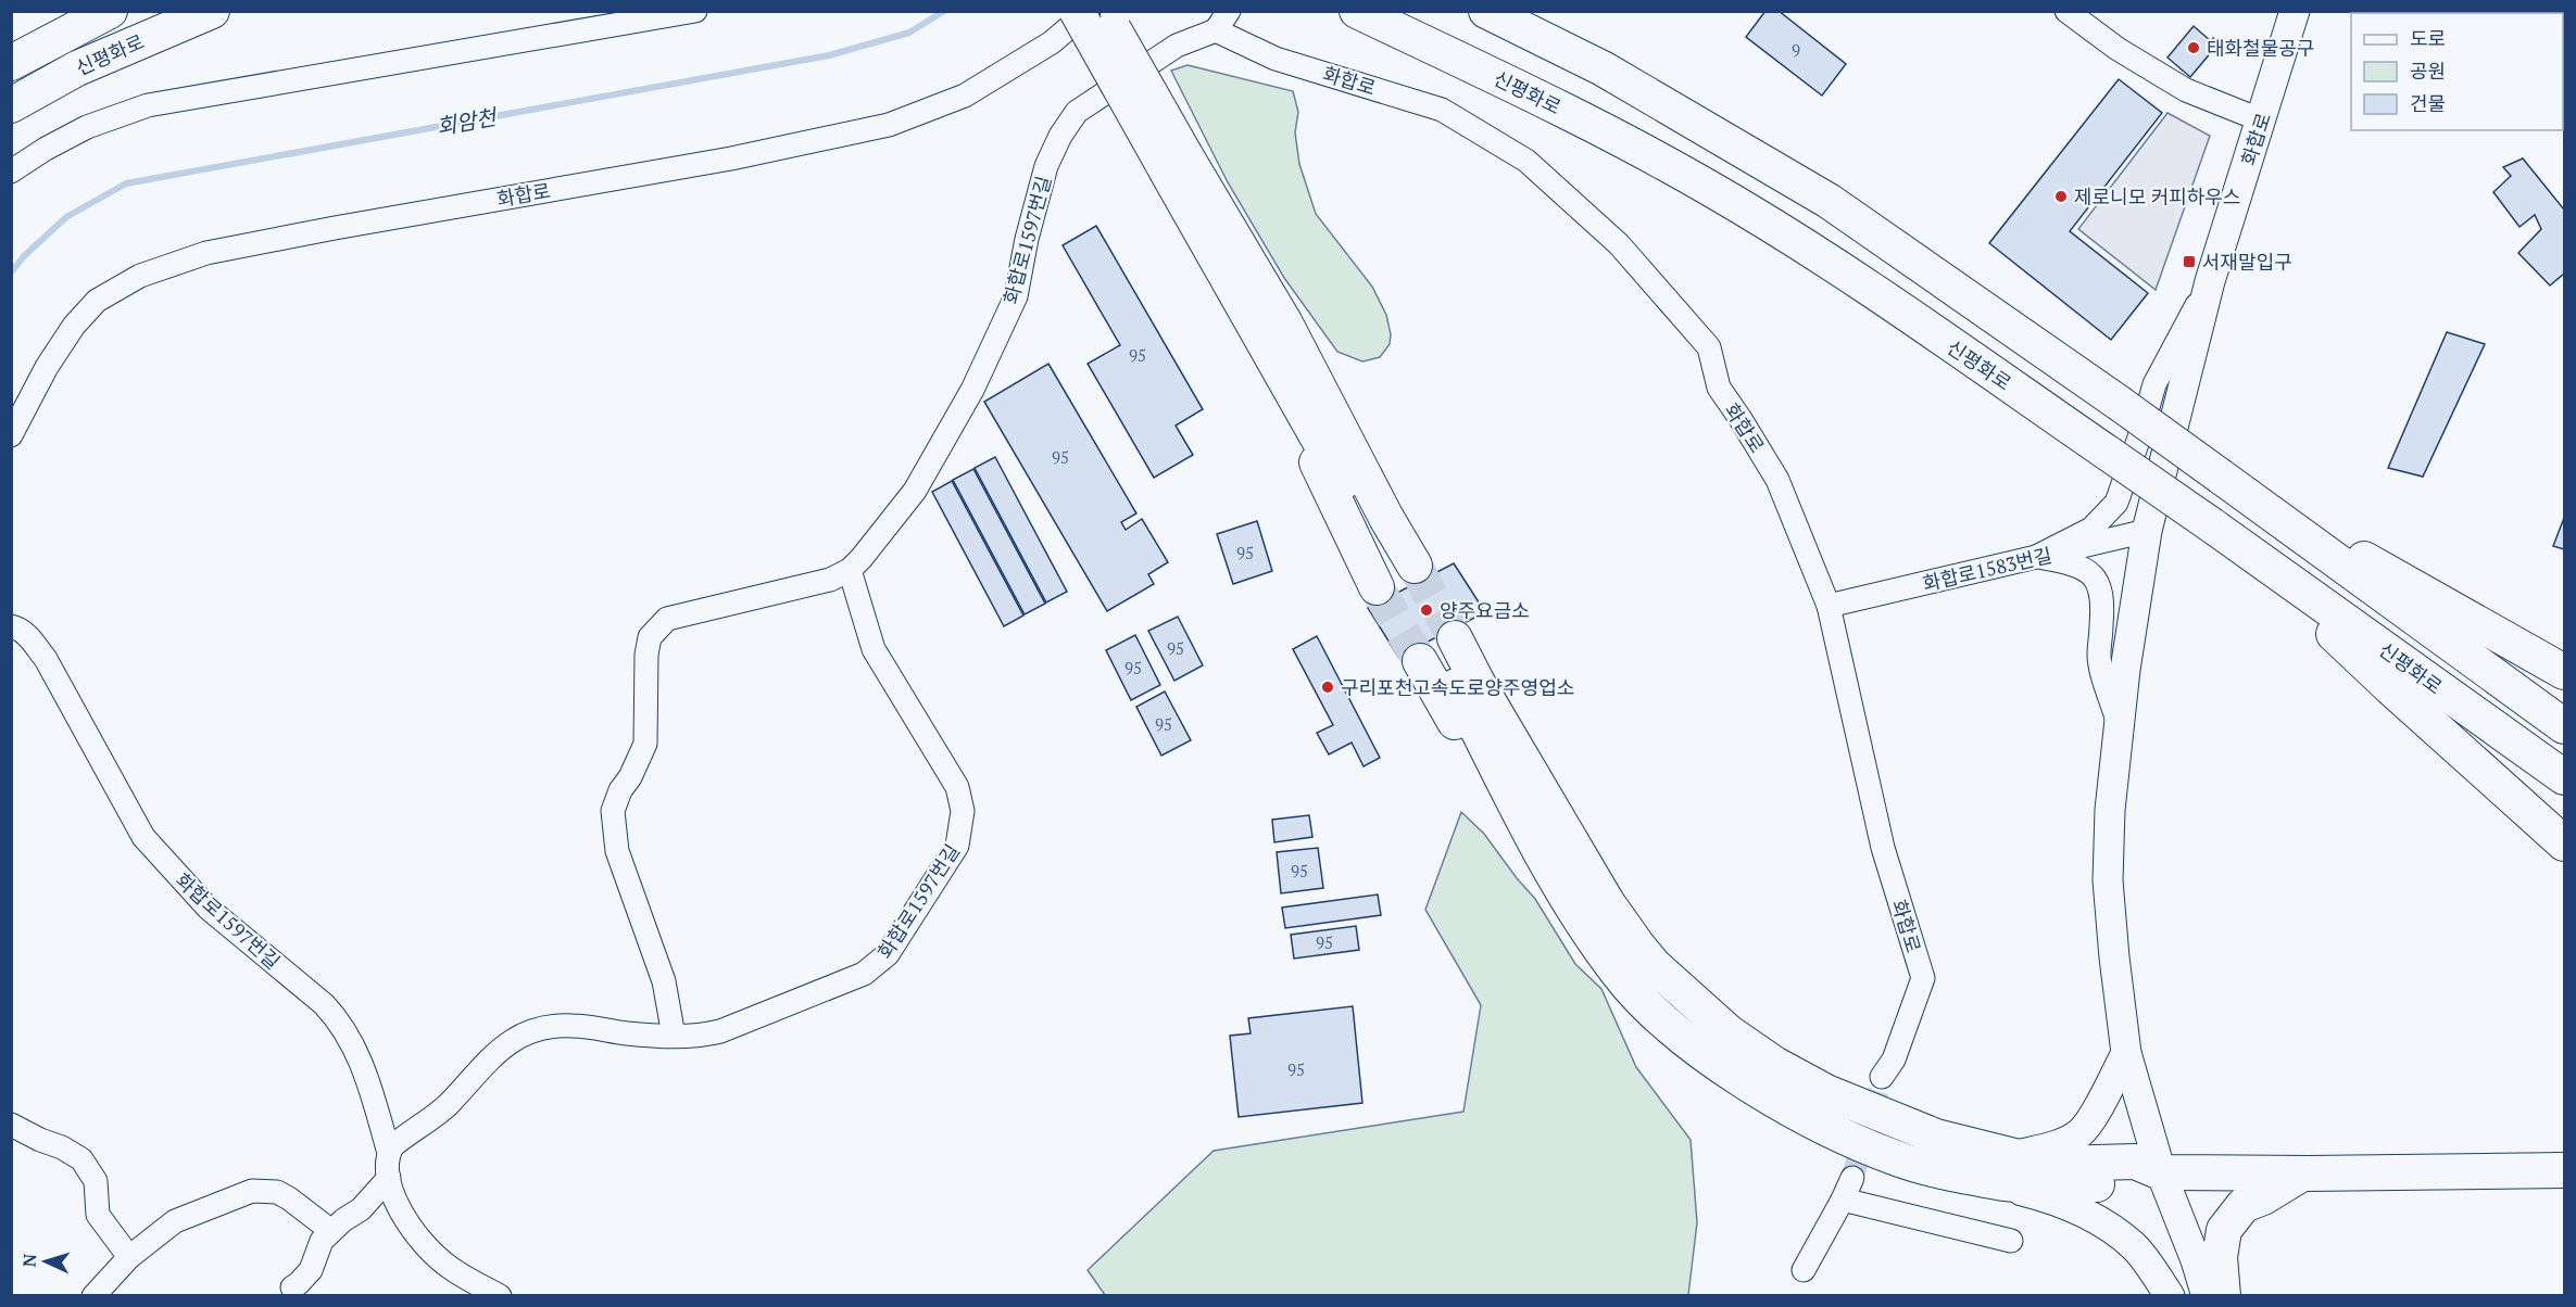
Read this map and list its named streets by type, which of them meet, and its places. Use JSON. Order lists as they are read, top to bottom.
{
  "streets": {
    "highway": ["신평화로"],
    "main road": ["화합로"],
    "street": ["화합로1597번길", "화합로1583번길"]
  },
  "crossings": [
    ["화합로", "화합로1597번길"],
    ["화합로", "화합로1583번길"]
  ],
  "water": ["회암천"],
  "places": {
    "other": [
      "태화철물공구",
      "제로니모 커피하우스",
      "양주요금소",
      "구리포천고속도로양주영업소"
    ],
    "transit": ["서재말입구"]
  },
  "house_numbers": [
    "9",
    "95",
    "95",
    "95",
    "95",
    "95",
    "95",
    "95",
    "95",
    "95"
  ],
  "legend": ["도로", "공원", "건물"],
  "north": "left"
}
